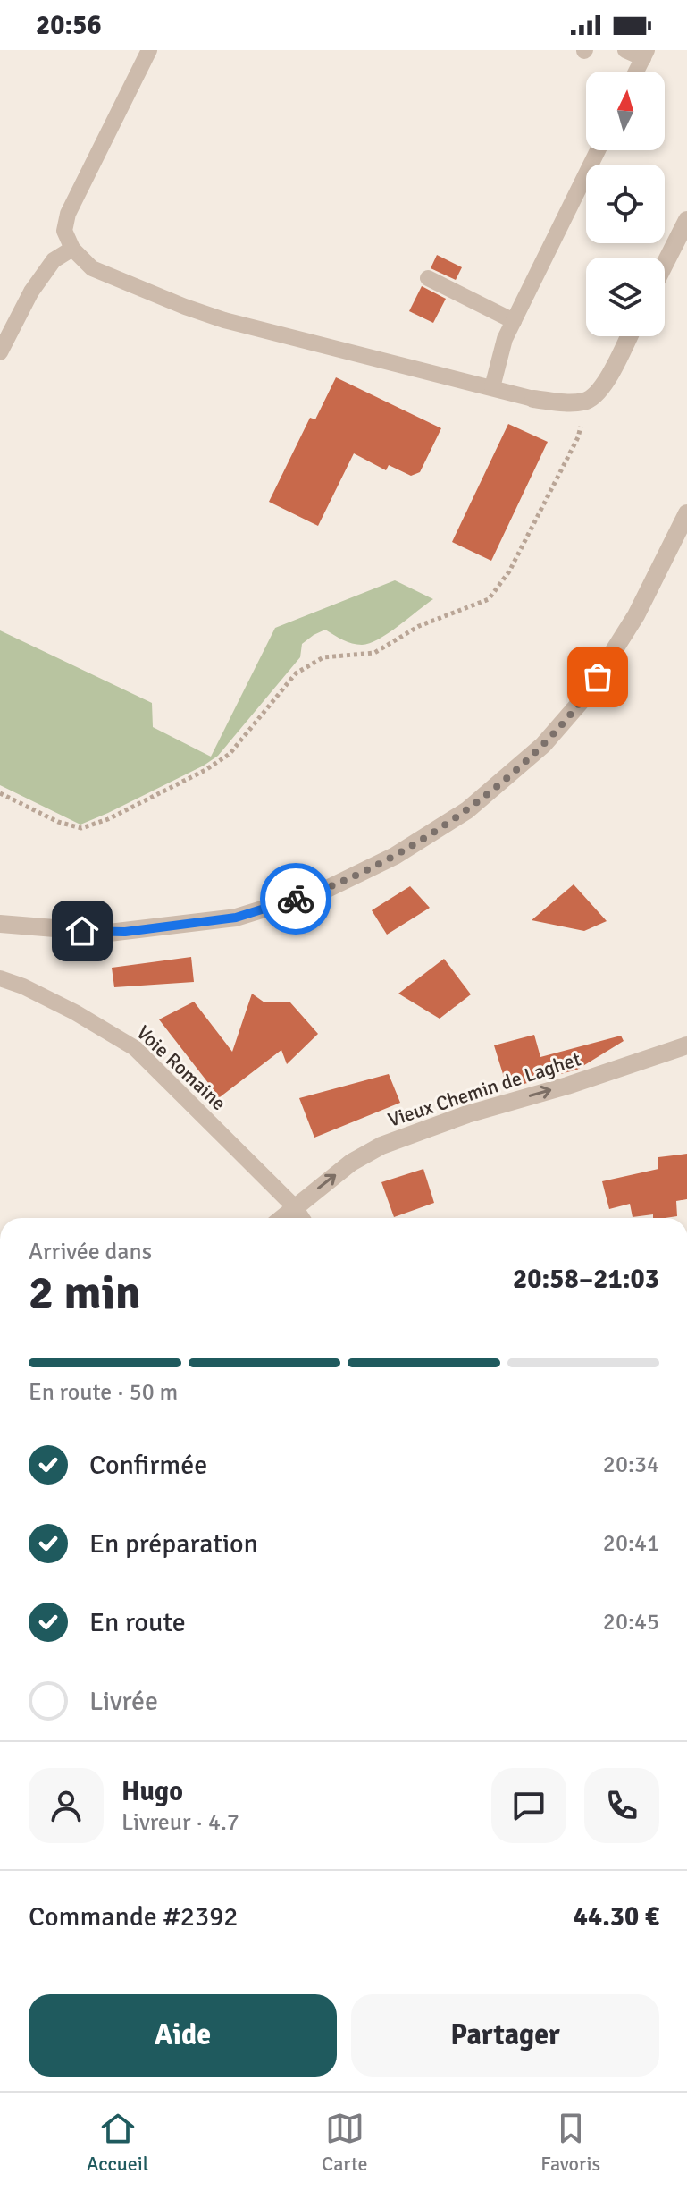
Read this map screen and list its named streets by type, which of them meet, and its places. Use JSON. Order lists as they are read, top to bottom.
{
  "streets": {
    "street": ["Vieux Chemin de Laghet"],
    "lane": ["Voie Romaine"]
  },
  "crossings": [
    ["Voie Romaine", "Vieux Chemin de Laghet"]
  ],
  "one_way": ["Vieux Chemin de Laghet"],
  "north": "top",
  "page": {
    "status": "20:56",
    "heading": ["2 min", "Arrivée dans", "20:58–21:03"],
    "panel": [
      "Hugo",
      "Livreur · 4.7",
      "Commande #2392",
      "44.30 €"
    ],
    "bar": "En route · 50 m",
    "list": [
      ["Confirmée", "20:34"],
      ["En préparation", "20:41"],
      ["En route", "20:45"],
      "Livrée"
    ],
    "buttons": ["Aide", "Partager"],
    "tabs": ["Accueil", "Carte", "Favoris"]
  }
}
